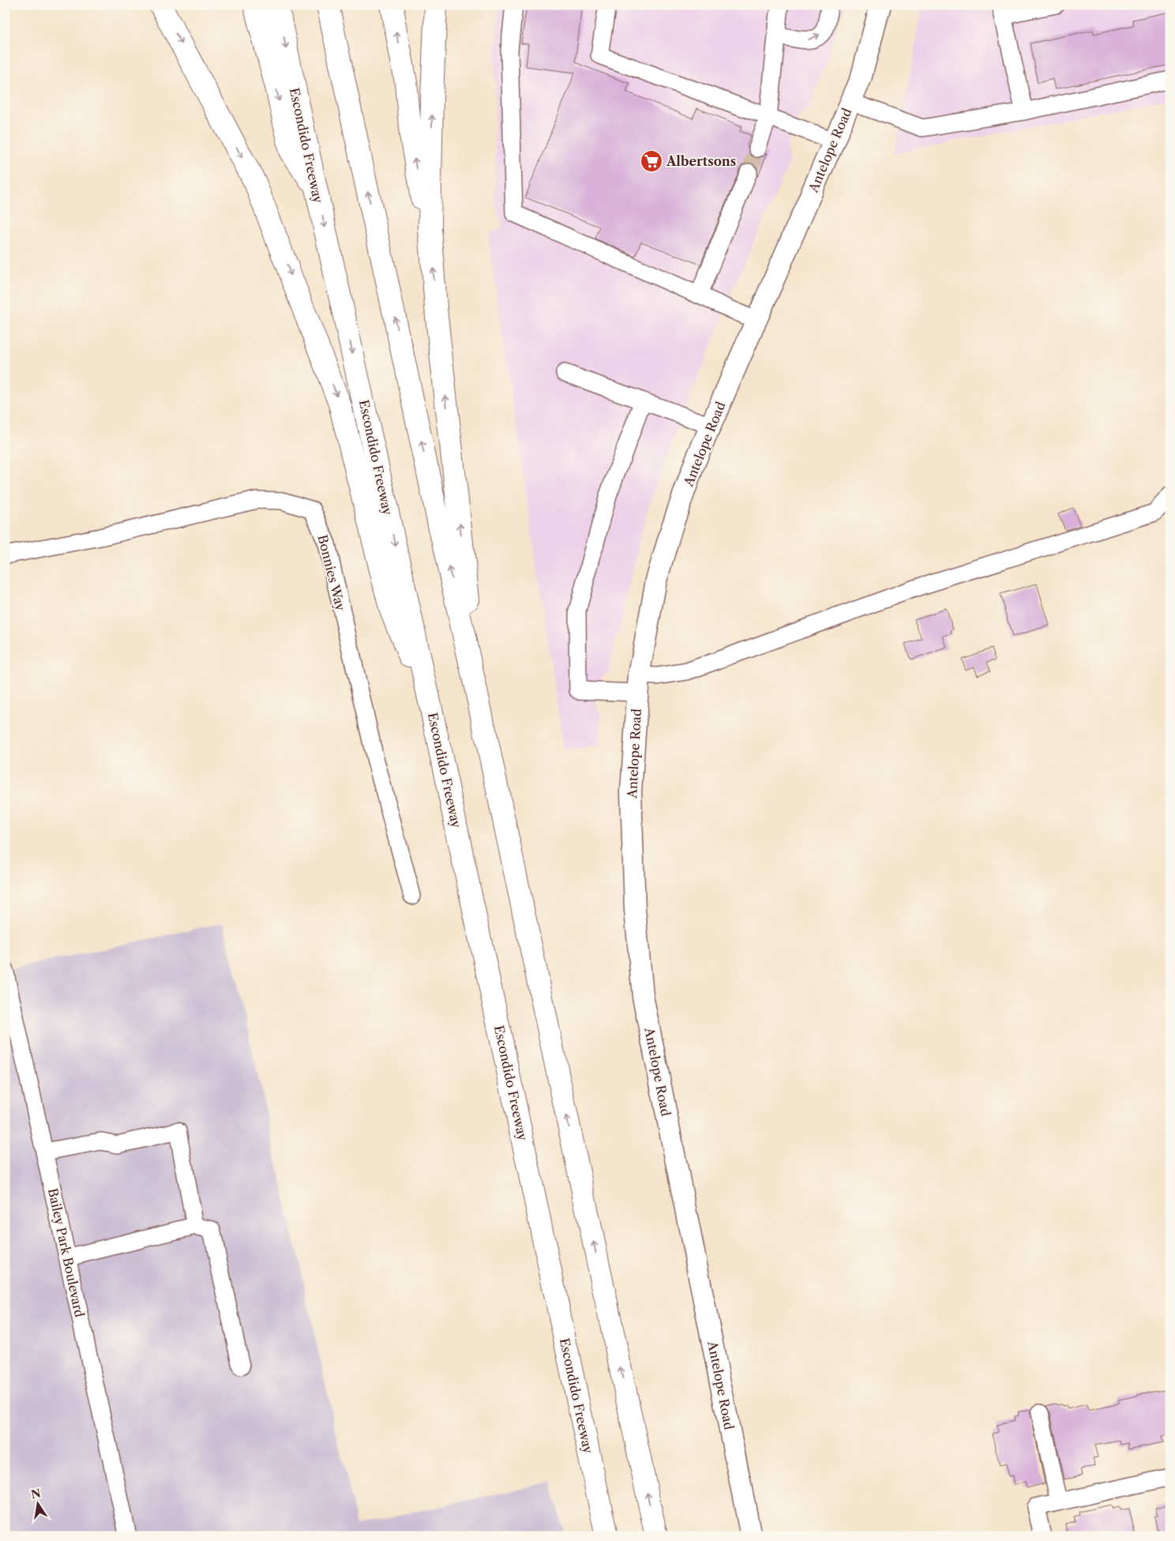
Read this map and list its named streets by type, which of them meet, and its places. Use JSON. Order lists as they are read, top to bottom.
{
  "streets": {
    "highway": ["Escondido Freeway"],
    "main road": ["Antelope Road"],
    "street": ["Bonnies Way", "Bailey Park Boulevard"]
  },
  "places": {
    "supermarket": ["Albertsons"]
  },
  "north": "top"
}
